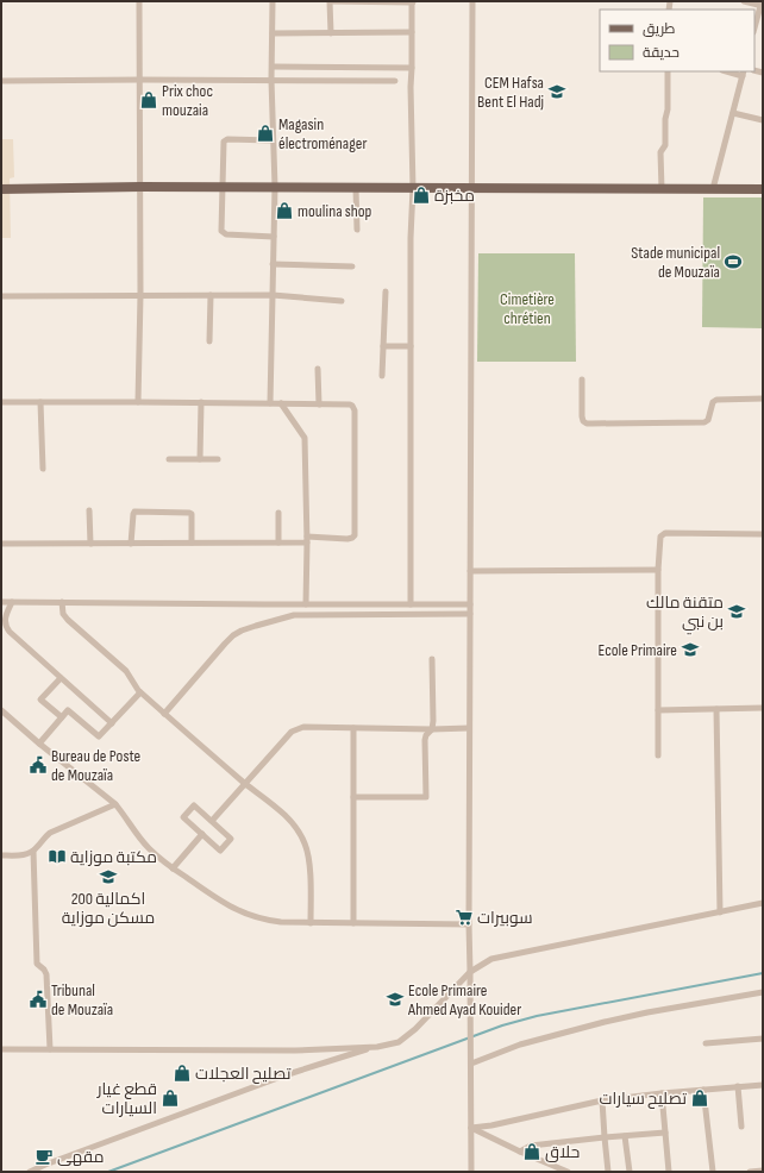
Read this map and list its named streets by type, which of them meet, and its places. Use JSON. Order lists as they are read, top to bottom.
{
  "parks": ["Cimetière chrétien"],
  "places": {
    "school or university": [
      "CEM Hafsa Bent El Hadj",
      "متقنة مالك بن نبي",
      "Ecole Primaire",
      "اكمالية 200 مسكن موزاية",
      "Ecole Primaire Ahmed Ayad Kouider"
    ],
    "shop": [
      "Prix choc mouzaia",
      "Magasin électroménager",
      "مخبزة",
      "moulina shop",
      "تصليح العجلات",
      "قطع غيار السيارات",
      "تصليح سيارات",
      "حلاق"
    ],
    "sports": ["Stade municipal de Mouzaïa"],
    "public building": ["Bureau de Poste de Mouzaïa", "Tribunal de Mouzaïa"],
    "library": ["مكتبة موزاية"],
    "supermarket": ["سوبيرات"],
    "cafe": ["مقهى"]
  },
  "legend": ["طريق", "حديقة"]
}
